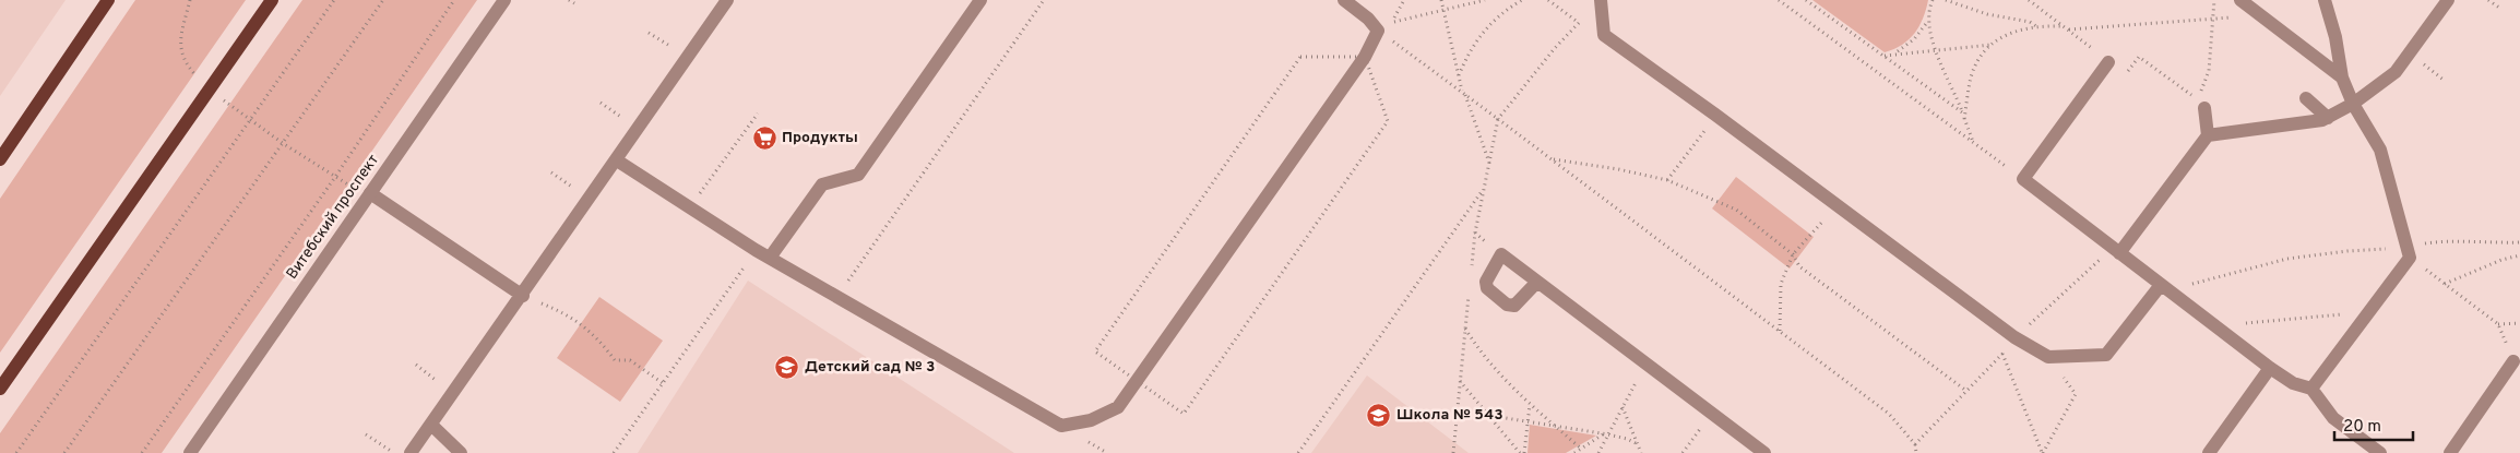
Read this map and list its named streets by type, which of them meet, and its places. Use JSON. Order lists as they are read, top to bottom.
{
  "streets": {
    "street": ["Витебский проспект"]
  },
  "places": {
    "supermarket": ["Продукты"],
    "school or university": ["Детский сад № 3", "Школа № 543"]
  },
  "scale_bar": "20 m"
}
